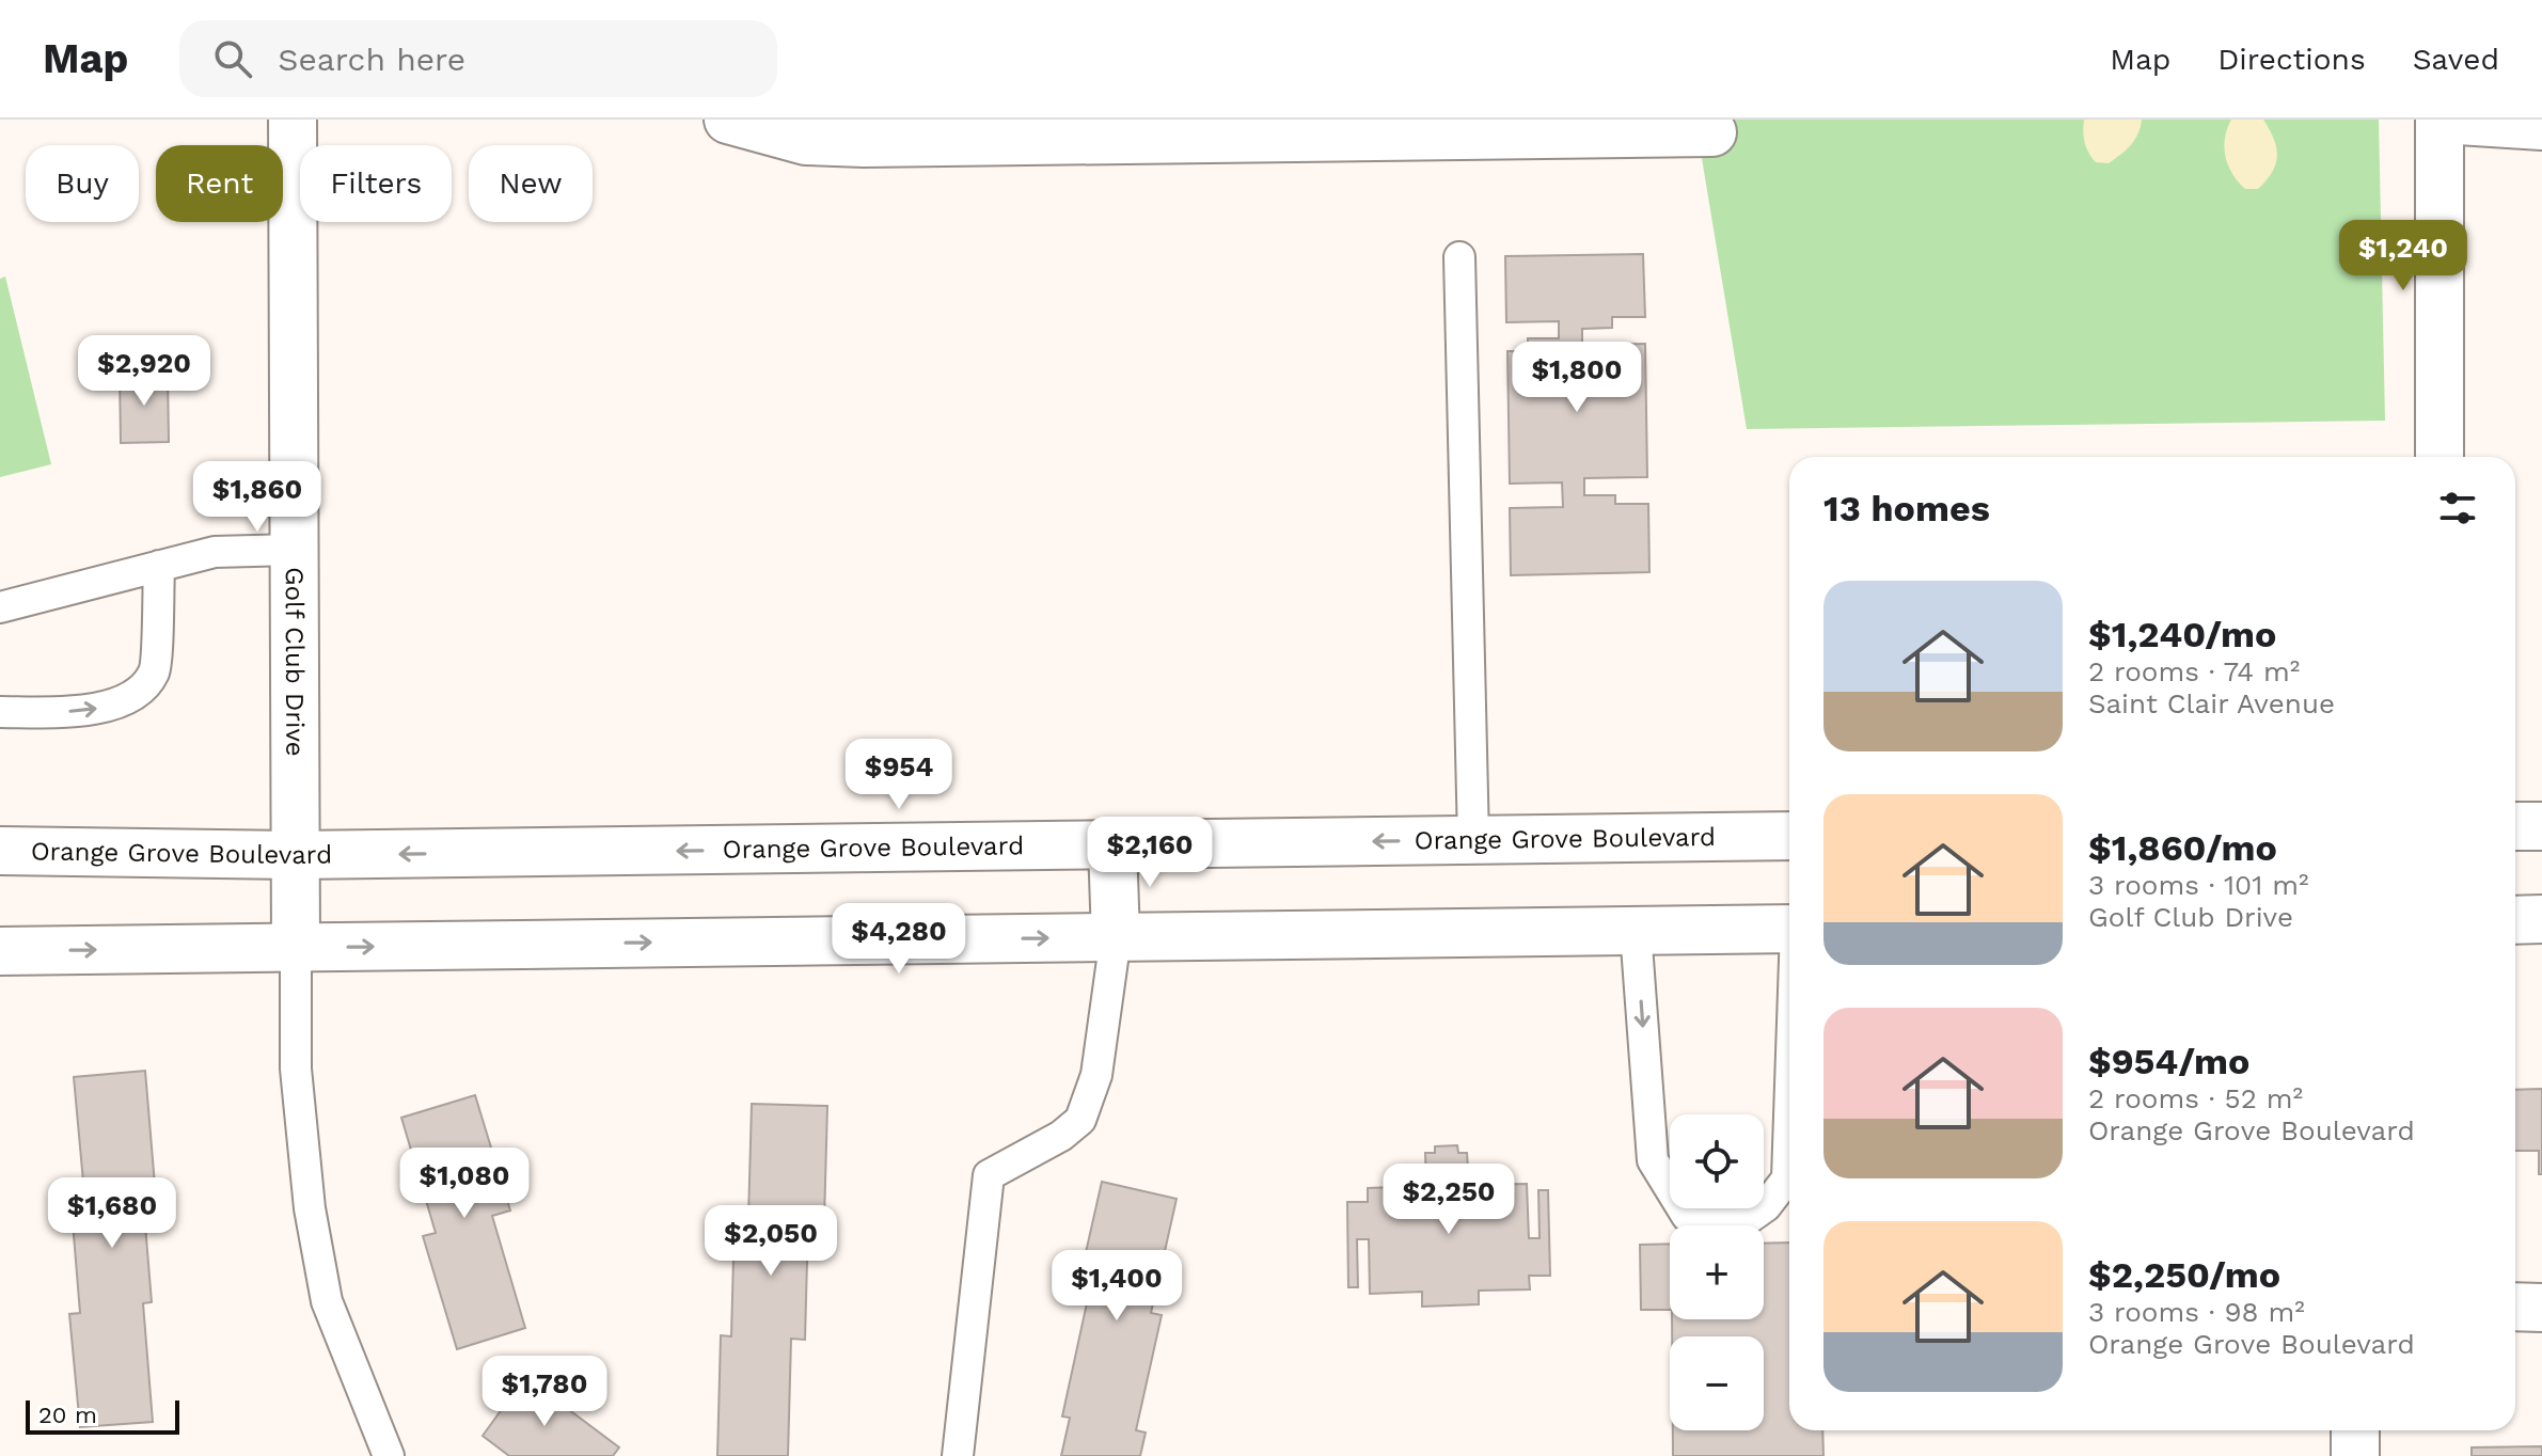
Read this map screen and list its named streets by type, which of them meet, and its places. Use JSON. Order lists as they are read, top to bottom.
{
  "streets": {
    "street": ["Golf Club Drive", "Orange Grove Boulevard"]
  },
  "crossings": [
    ["Golf Club Drive", "Orange Grove Boulevard"]
  ],
  "scale_bar": "20 m",
  "page": {
    "header": "Map",
    "search": "Search here",
    "nav": ["Map", "Directions", "Saved"],
    "chip": [
      "Buy",
      "Rent",
      "Filters",
      "New"
    ],
    "price": [
      "$1,240",
      "$2,920",
      "$1,800",
      "$1,860",
      "$954",
      "$2,160",
      "$4,280",
      "$1,080",
      "$2,250",
      "$1,680",
      "$2,050",
      "$1,400",
      "$1,780"
    ],
    "heading": "13 homes",
    "list": [
      {
        "name": "$1,240/mo",
        "note": "2 rooms · 74 m² · Saint Clair Avenue"
      },
      {
        "name": "$1,860/mo",
        "note": "3 rooms · 101 m² · Golf Club Drive"
      },
      {
        "name": "$954/mo",
        "note": "2 rooms · 52 m² · Orange Grove Boulevard"
      },
      {
        "name": "$2,250/mo",
        "note": "3 rooms · 98 m² · Orange Grove Boulevard"
      }
    ],
    "map_buttons": ["+", "−"],
    "scale": "20 m"
  }
}
